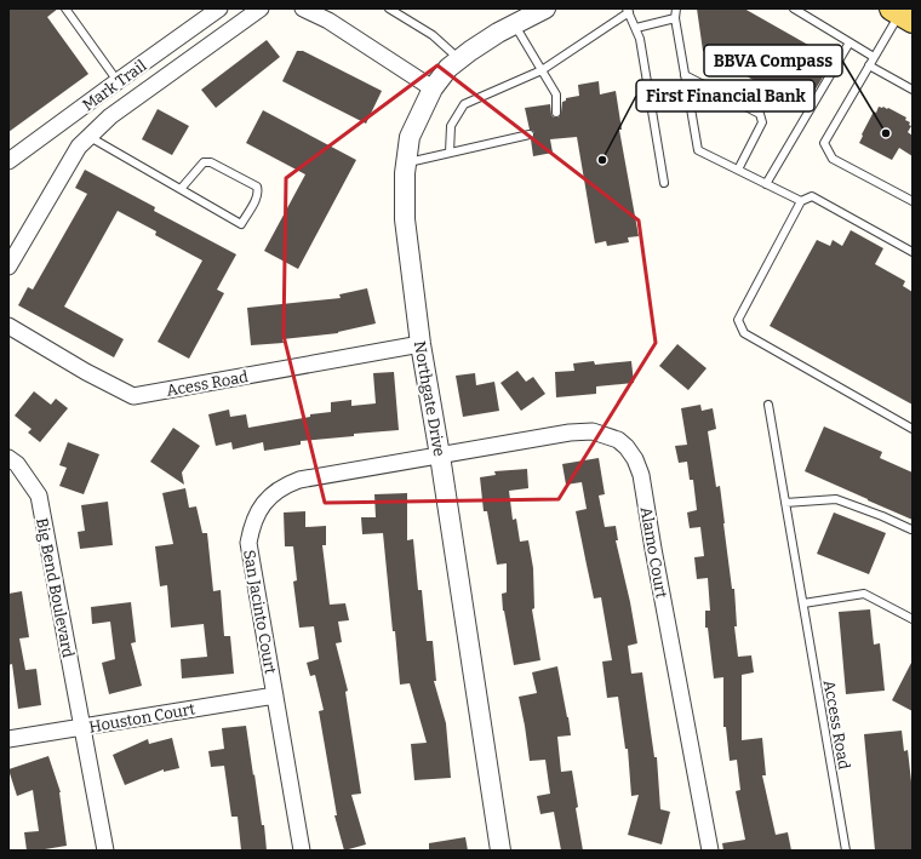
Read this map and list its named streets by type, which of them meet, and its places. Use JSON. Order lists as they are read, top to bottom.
{
  "streets": {
    "street": [
      "Mark Trail",
      "Acess Road",
      "Northgate Drive",
      "Alamo Court",
      "Big Bend Boulevard",
      "San Jacinto Court",
      "Houston Court"
    ],
    "lane": ["Access Road"]
  },
  "crossings": [
    ["Acess Road", "Northgate Drive"],
    ["Northgate Drive", "Alamo Court"],
    ["Northgate Drive", "San Jacinto Court"],
    ["Alamo Court", "San Jacinto Court"],
    ["Big Bend Boulevard", "Houston Court"],
    ["San Jacinto Court", "Houston Court"]
  ],
  "places": ["BBVA Compass", "First Financial Bank"]
}
